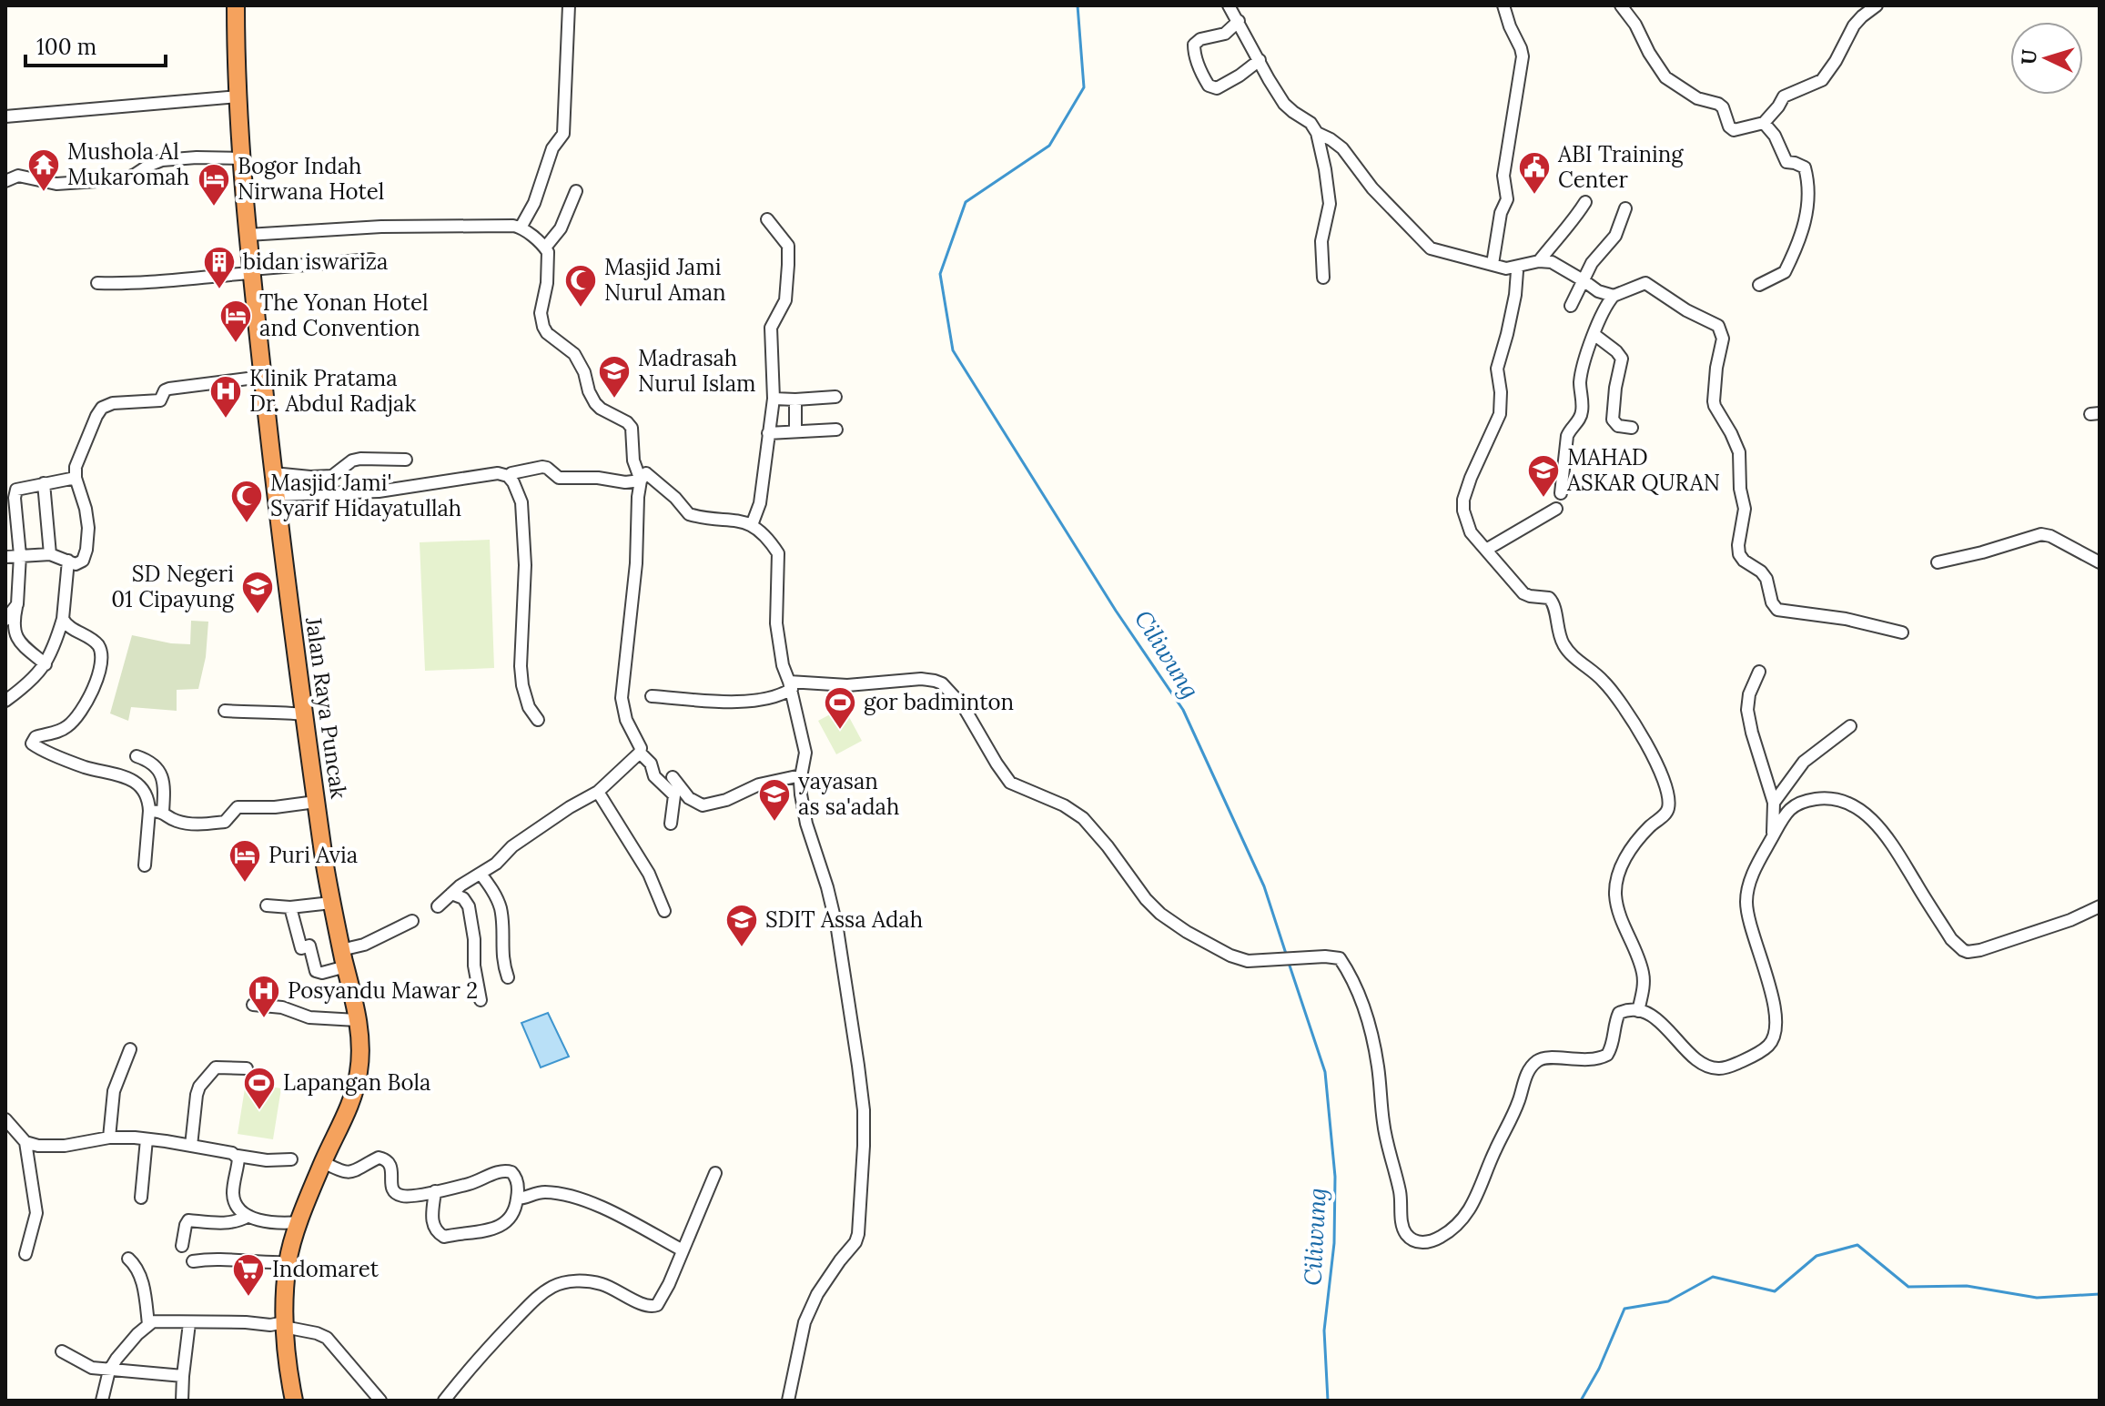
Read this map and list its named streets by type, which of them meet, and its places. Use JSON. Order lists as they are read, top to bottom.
{
  "streets": {
    "highway": ["Jalan Raya Puncak"]
  },
  "water": ["Ciliwung"],
  "places": {
    "temple": ["Mushola Al Mukaromah"],
    "public building": ["ABI Training Center"],
    "hotel": ["Bogor Indah Nirwana Hotel", "The Yonan Hotel and Convention", "Puri Avia"],
    "building": ["bidan iswariza"],
    "mosque": ["Masjid Jami Nurul Aman", "Masjid Jami' Syarif Hidayatullah"],
    "school or university": [
      "Madrasah Nurul Islam",
      "MAHAD ASKAR QURAN",
      "SD Negeri 01 Cipayung",
      "yayasan as sa'adah",
      "SDIT Assa Adah"
    ],
    "hospital": ["Klinik Pratama Dr. Abdul Radjak", "Posyandu Mawar 2"],
    "sports": ["gor badminton", "Lapangan Bola"],
    "supermarket": ["Indomaret"]
  },
  "scale_bar": "100 m",
  "north": "left"
}
